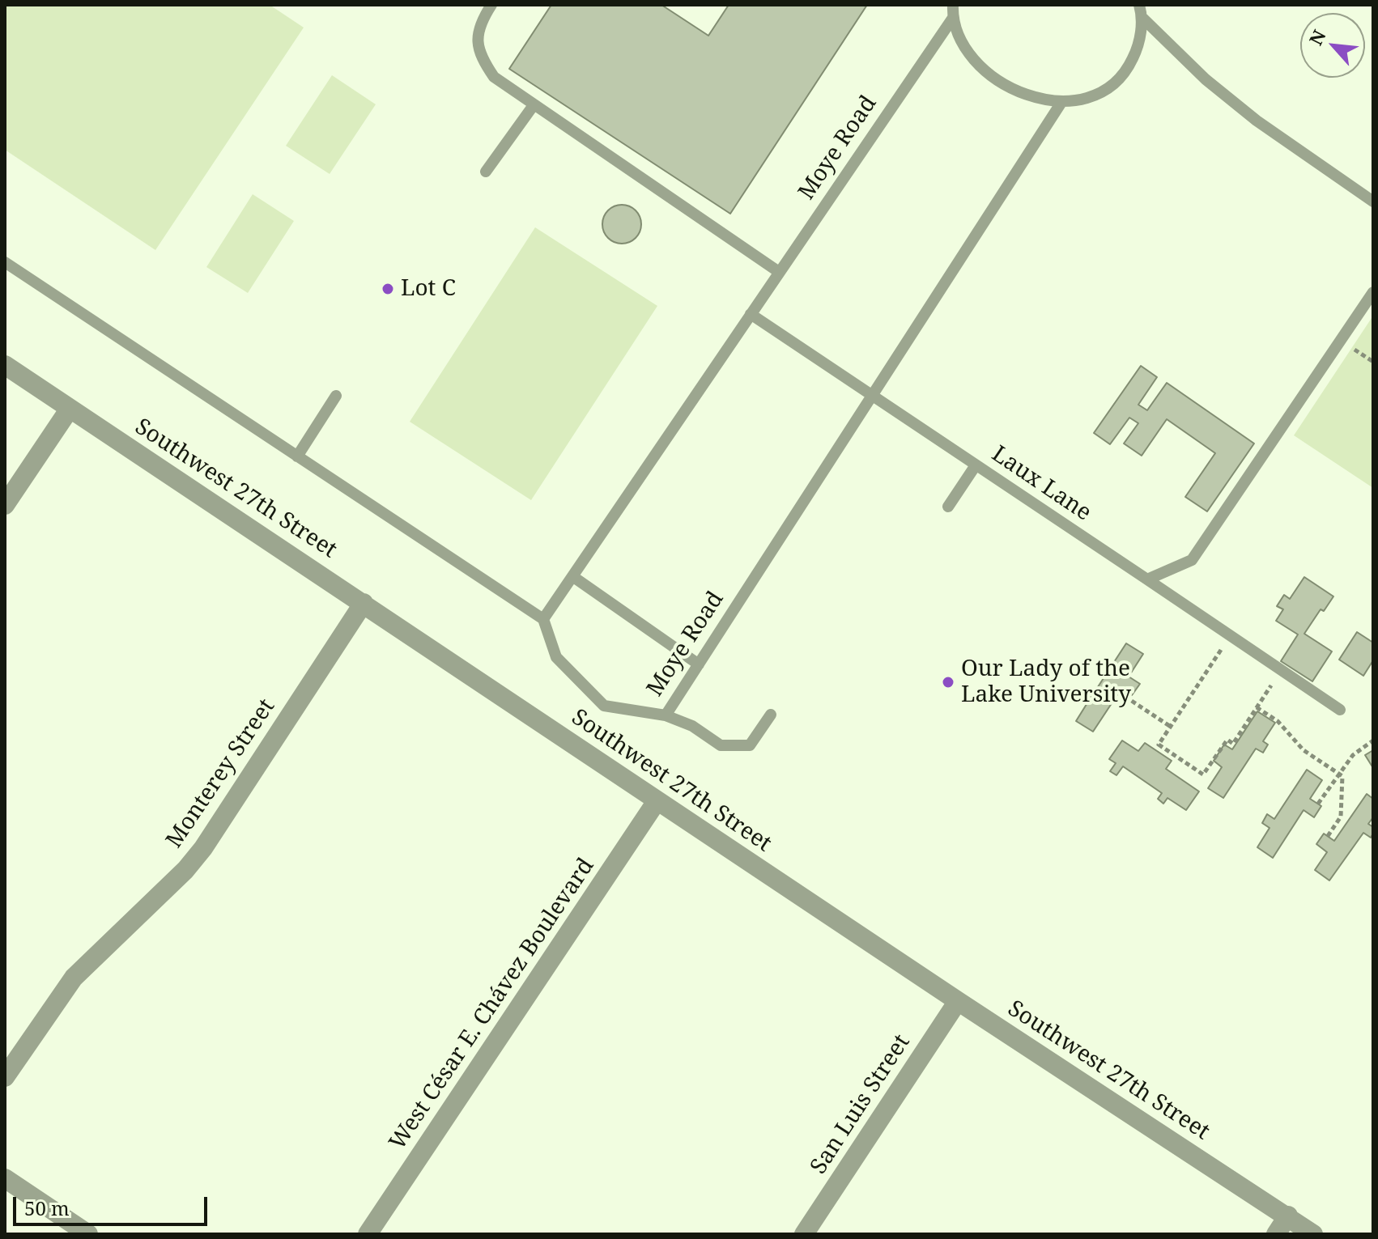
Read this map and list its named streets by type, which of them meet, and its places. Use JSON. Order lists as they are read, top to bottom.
{
  "streets": {
    "street": [
      "Southwest 27th Street",
      "Monterey Street",
      "West César E. Chávez Boulevard",
      "San Luis Street"
    ],
    "lane": ["Moye Road", "Laux Lane"]
  },
  "crossings": [
    ["Moye Road", "Laux Lane"],
    ["Southwest 27th Street", "Monterey Street"],
    ["Southwest 27th Street", "West César E. Chávez Boulevard"],
    ["Southwest 27th Street", "San Luis Street"]
  ],
  "places": ["Lot C", "Our Lady of the Lake University"],
  "scale_bar": "50 m",
  "north": "top left"
}
